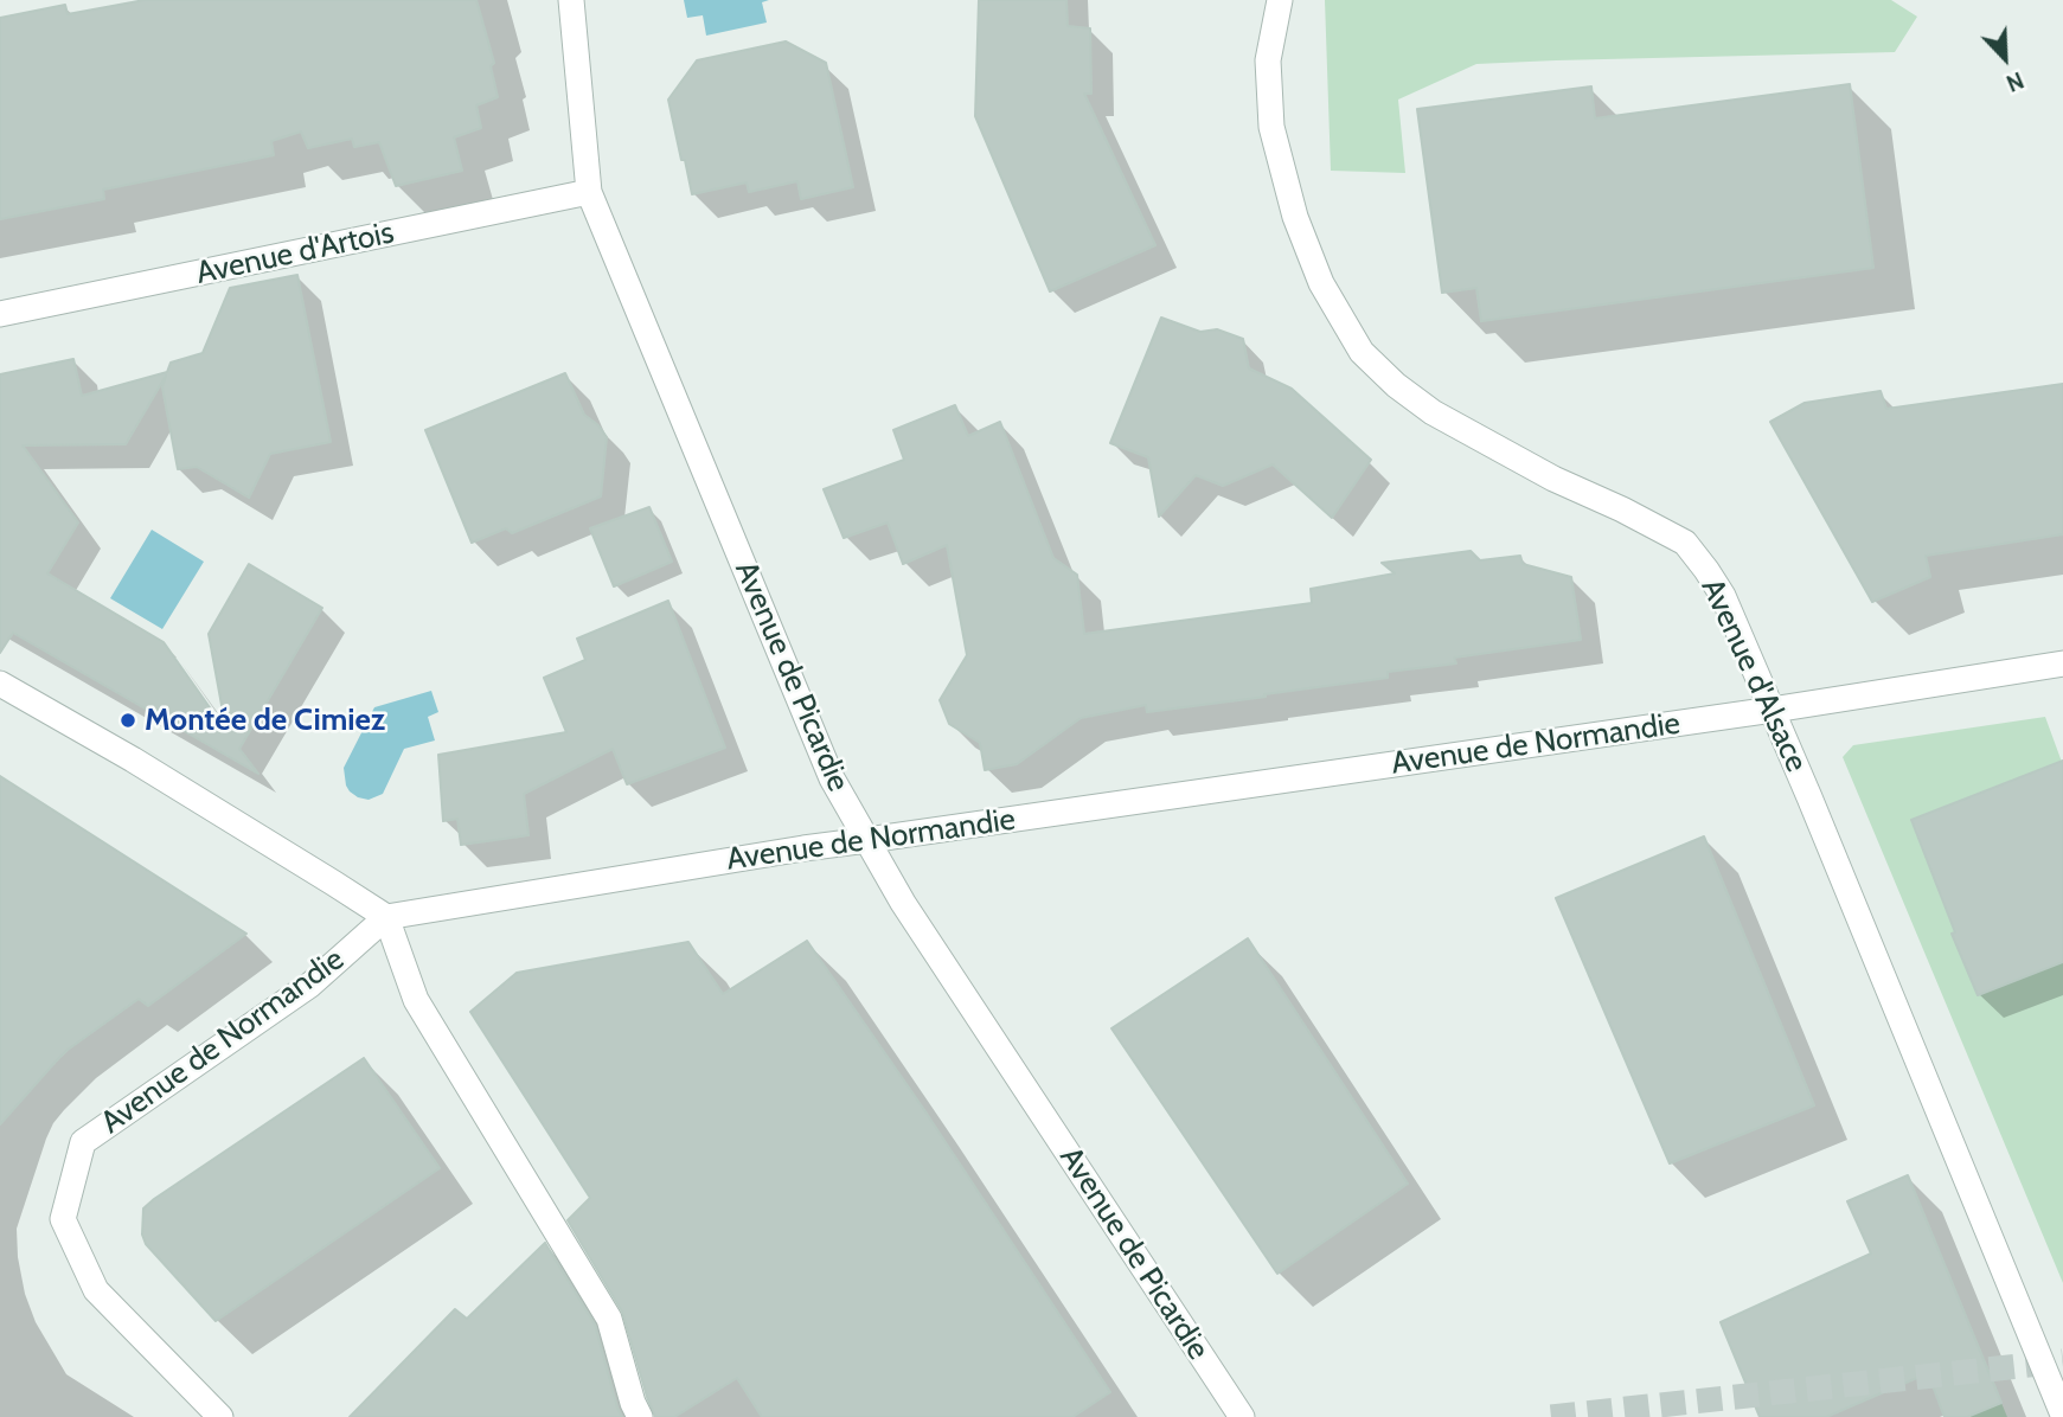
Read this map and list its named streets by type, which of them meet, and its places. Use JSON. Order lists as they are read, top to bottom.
{
  "streets": {
    "street": [
      "Avenue d'Artois",
      "Avenue d'Alsace",
      "Avenue de Picardie",
      "Avenue de Normandie"
    ]
  },
  "crossings": [
    ["Avenue d'Artois", "Avenue de Picardie"],
    ["Avenue d'Alsace", "Avenue de Normandie"],
    ["Avenue de Picardie", "Avenue de Normandie"]
  ],
  "places": ["Montée de Cimiez"],
  "north": "bottom right"
}
